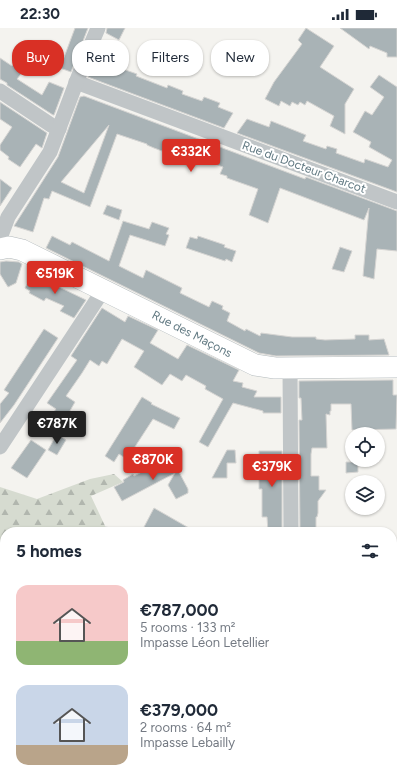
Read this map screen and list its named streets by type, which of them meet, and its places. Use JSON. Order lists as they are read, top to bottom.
{
  "streets": {
    "main road": ["Rue des Maçons"],
    "street": ["Rue du Docteur Charcot"]
  },
  "page": {
    "status": "22:30",
    "chip": [
      "Buy",
      "Rent",
      "Filters",
      "New"
    ],
    "price": [
      "€332K",
      "€519K",
      "€787K",
      "€870K",
      "€379K"
    ],
    "heading": "5 homes",
    "list": [
      {
        "name": "€787,000",
        "note": "5 rooms · 133 m² · Impasse Léon Letellier"
      },
      {
        "name": "€379,000",
        "note": "2 rooms · 64 m² · Impasse Lebailly"
      }
    ]
  }
}
